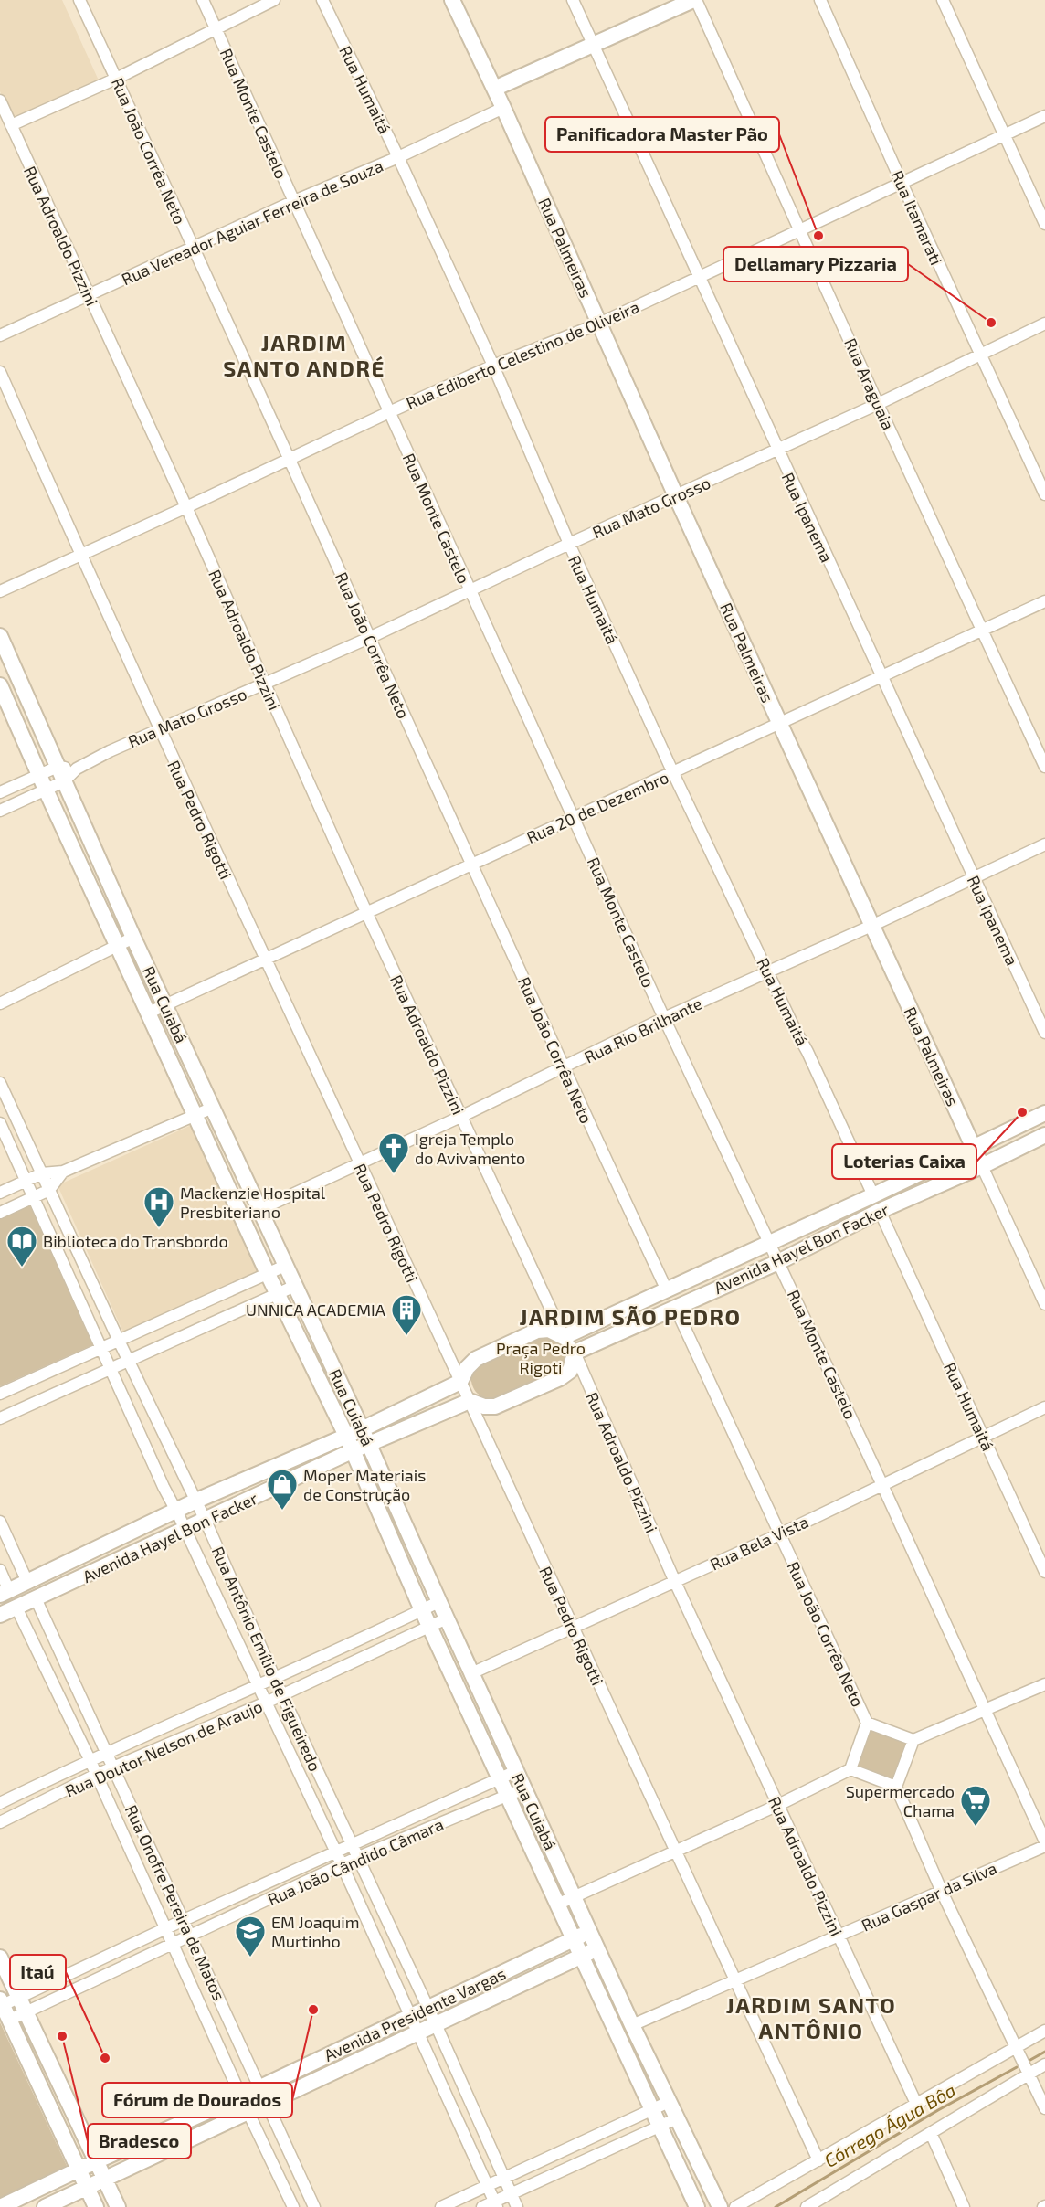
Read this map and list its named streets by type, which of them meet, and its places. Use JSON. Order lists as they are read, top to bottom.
{
  "streets": {
    "street": [
      "Rua Humaitá",
      "Rua Monte Castelo",
      "Rua João Corrêa Neto",
      "Rua Itamarati",
      "Rua Vereador Aguiar Ferreira de Souza",
      "Rua Adroaldo Pizzini",
      "Rua Palmeiras",
      "Rua Ediberto Celestino de Oliveira",
      "Rua Araguaia",
      "Rua Mato Grosso",
      "Rua Ipanema",
      "Rua 20 de Dezembro",
      "Rua Pedro Rigotti",
      "Rua Cuiabá",
      "Rua Rio Brilhante",
      "Avenida Hayel Bon Facker",
      "Rua Bela Vista",
      "Rua Antônio Emílio de Figueiredo",
      "Rua Doutor Nelson de Araujo",
      "Rua João Cândido Câmara",
      "Rua Gaspar da Silva",
      "Rua Onofre Pereira de Matos",
      "Avenida Presidente Vargas"
    ]
  },
  "crossings": [
    ["Rua Humaitá", "Rua Vereador Aguiar Ferreira de Souza"],
    ["Rua Humaitá", "Rua Ediberto Celestino de Oliveira"],
    ["Rua Humaitá", "Rua Mato Grosso"],
    ["Rua Humaitá", "Rua 20 de Dezembro"],
    ["Rua Humaitá", "Rua Rio Brilhante"],
    ["Rua Humaitá", "Avenida Hayel Bon Facker"],
    ["Rua Humaitá", "Rua Bela Vista"],
    ["Rua Monte Castelo", "Rua Vereador Aguiar Ferreira de Souza"],
    ["Rua Monte Castelo", "Rua Ediberto Celestino de Oliveira"],
    ["Rua Monte Castelo", "Rua Mato Grosso"],
    ["Rua Monte Castelo", "Rua 20 de Dezembro"],
    ["Rua Monte Castelo", "Rua Rio Brilhante"],
    ["Rua Monte Castelo", "Avenida Hayel Bon Facker"],
    ["Rua Monte Castelo", "Rua Bela Vista"],
    ["Rua João Corrêa Neto", "Rua Vereador Aguiar Ferreira de Souza"],
    ["Rua João Corrêa Neto", "Rua Ediberto Celestino de Oliveira"],
    ["Rua João Corrêa Neto", "Rua Mato Grosso"],
    ["Rua João Corrêa Neto", "Rua 20 de Dezembro"],
    ["Rua João Corrêa Neto", "Rua Rio Brilhante"],
    ["Rua João Corrêa Neto", "Avenida Hayel Bon Facker"],
    ["Rua João Corrêa Neto", "Rua Bela Vista"],
    ["Rua Itamarati", "Rua Ediberto Celestino de Oliveira"],
    ["Rua Itamarati", "Rua Mato Grosso"],
    ["Rua Vereador Aguiar Ferreira de Souza", "Rua Adroaldo Pizzini"],
    ["Rua Vereador Aguiar Ferreira de Souza", "Rua Palmeiras"],
    ["Rua Adroaldo Pizzini", "Rua Ediberto Celestino de Oliveira"],
    ["Rua Adroaldo Pizzini", "Rua Mato Grosso"],
    ["Rua Adroaldo Pizzini", "Rua 20 de Dezembro"],
    ["Rua Adroaldo Pizzini", "Rua Rio Brilhante"],
    ["Rua Adroaldo Pizzini", "Avenida Hayel Bon Facker"],
    ["Rua Adroaldo Pizzini", "Rua Bela Vista"],
    ["Rua Adroaldo Pizzini", "Rua Gaspar da Silva"],
    ["Rua Palmeiras", "Rua Ediberto Celestino de Oliveira"],
    ["Rua Palmeiras", "Rua Mato Grosso"],
    ["Rua Palmeiras", "Rua 20 de Dezembro"],
    ["Rua Palmeiras", "Rua Rio Brilhante"],
    ["Rua Palmeiras", "Avenida Hayel Bon Facker"],
    ["Rua Ediberto Celestino de Oliveira", "Rua Araguaia"],
    ["Rua Ediberto Celestino de Oliveira", "Rua Ipanema"],
    ["Rua Ediberto Celestino de Oliveira", "Rua Pedro Rigotti"],
    ["Rua Araguaia", "Rua Mato Grosso"],
    ["Rua Araguaia", "Rua 20 de Dezembro"],
    ["Rua Mato Grosso", "Rua Ipanema"],
    ["Rua Mato Grosso", "Rua Pedro Rigotti"],
    ["Rua Mato Grosso", "Rua Cuiabá"],
    ["Rua Ipanema", "Rua 20 de Dezembro"],
    ["Rua Ipanema", "Rua Rio Brilhante"],
    ["Rua 20 de Dezembro", "Rua Pedro Rigotti"],
    ["Rua 20 de Dezembro", "Rua Cuiabá"],
    ["Rua Pedro Rigotti", "Rua Rio Brilhante"],
    ["Rua Pedro Rigotti", "Avenida Hayel Bon Facker"],
    ["Rua Pedro Rigotti", "Rua Bela Vista"],
    ["Rua Pedro Rigotti", "Rua Gaspar da Silva"],
    ["Rua Cuiabá", "Rua Rio Brilhante"],
    ["Rua Cuiabá", "Avenida Hayel Bon Facker"],
    ["Rua Cuiabá", "Rua Bela Vista"],
    ["Rua Cuiabá", "Rua Doutor Nelson de Araujo"],
    ["Rua Cuiabá", "Rua João Cândido Câmara"],
    ["Rua Cuiabá", "Rua Gaspar da Silva"],
    ["Rua Cuiabá", "Avenida Presidente Vargas"],
    ["Avenida Hayel Bon Facker", "Rua Antônio Emílio de Figueiredo"],
    ["Avenida Hayel Bon Facker", "Rua Onofre Pereira de Matos"],
    ["Rua Antônio Emílio de Figueiredo", "Rua Doutor Nelson de Araujo"],
    ["Rua Antônio Emílio de Figueiredo", "Rua João Cândido Câmara"],
    ["Rua Antônio Emílio de Figueiredo", "Avenida Presidente Vargas"],
    ["Rua Doutor Nelson de Araujo", "Rua Onofre Pereira de Matos"],
    ["Rua João Cândido Câmara", "Rua Onofre Pereira de Matos"],
    ["Rua Onofre Pereira de Matos", "Avenida Presidente Vargas"]
  ],
  "districts": ["JARDIM SANTO ANDRÉ", "JARDIM SÃO PEDRO", "JARDIM SANTO ANTÔNIO"],
  "water": ["Córrego Água Bôa"],
  "parks": ["Praça Pedro Rigoti"],
  "places": {
    "other": [
      "Panificadora Master Pão",
      "Dellamary Pizzaria",
      "Loterias Caixa",
      "Fórum de Dourados",
      "Bradesco",
      "Itaú"
    ],
    "church": ["Igreja Templo do Avivamento"],
    "hospital": ["Mackenzie Hospital Presbiteriano"],
    "library": ["Biblioteca do Transbordo"],
    "building": ["UNNICA ACADEMIA"],
    "shop": ["Moper Materiais de Construção"],
    "supermarket": ["Supermercado Chama"],
    "school or university": ["EM Joaquim Murtinho"]
  }
}
